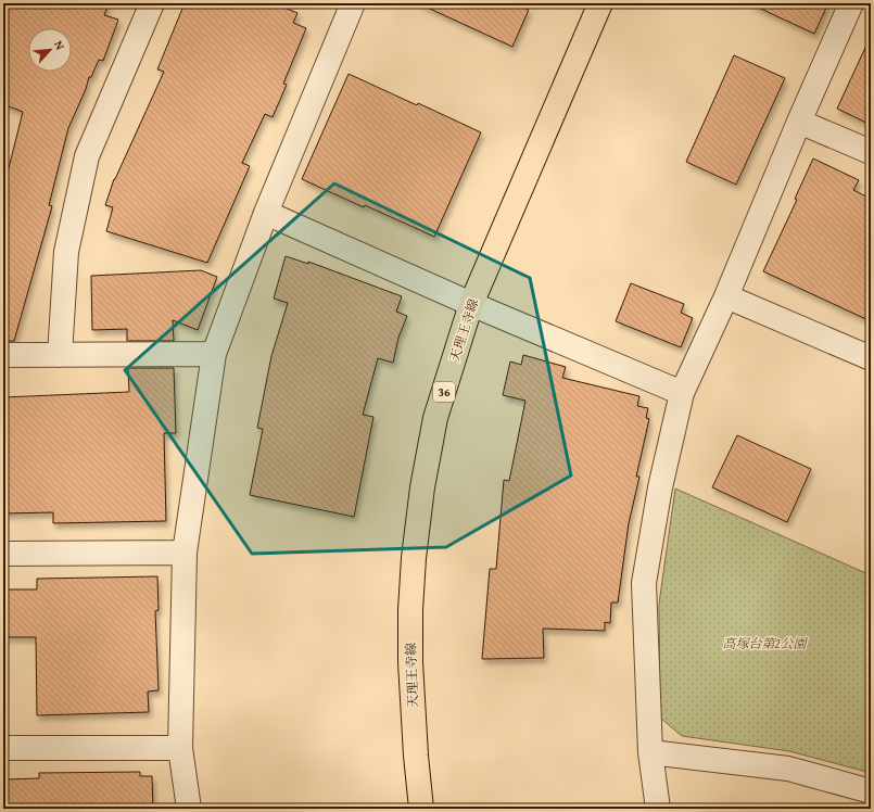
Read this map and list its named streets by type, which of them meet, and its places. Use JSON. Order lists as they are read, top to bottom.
{
  "streets": {
    "main road": ["天理王寺線", "36"]
  },
  "parks": ["高塚台第2公園"],
  "north": "top right"
}
